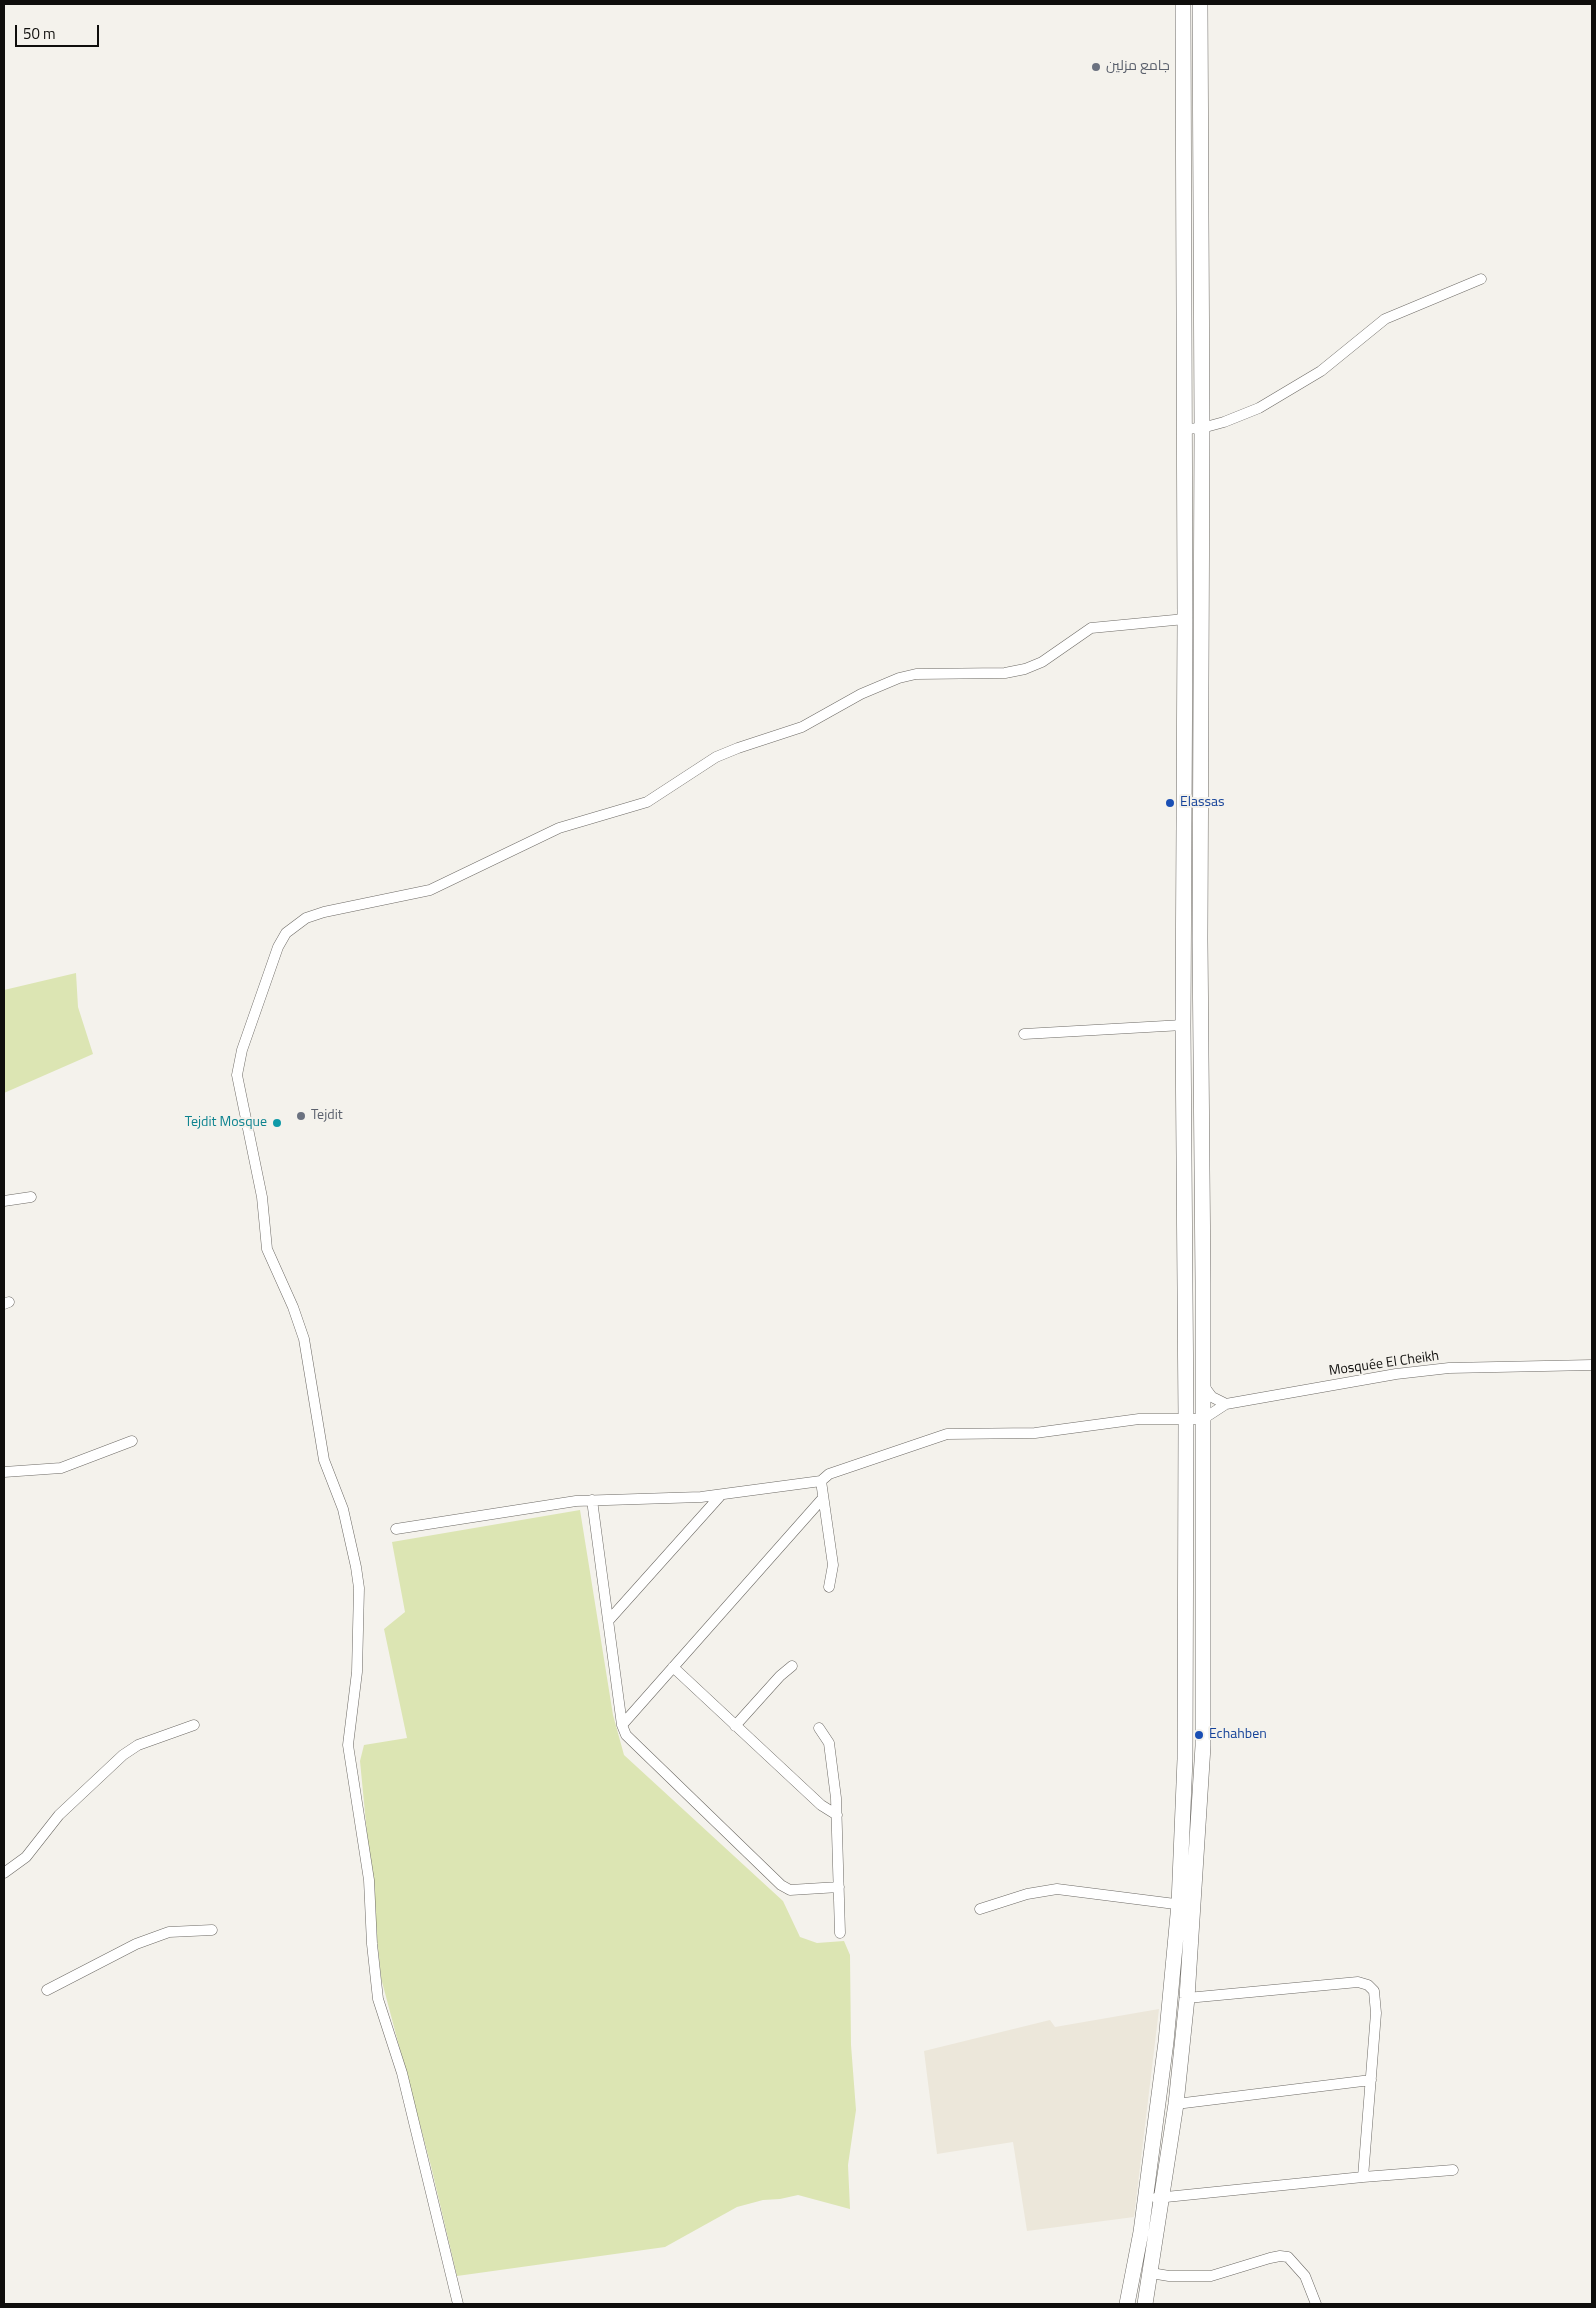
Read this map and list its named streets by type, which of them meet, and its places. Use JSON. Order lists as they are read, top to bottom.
{
  "streets": {
    "street": ["Mosquée El Cheikh"]
  },
  "places": [
    "جامع مزلين",
    "Elassas",
    "Tejdit",
    "Tejdit Mosque",
    "Echahben"
  ],
  "scale_bar": "50 m"
}
